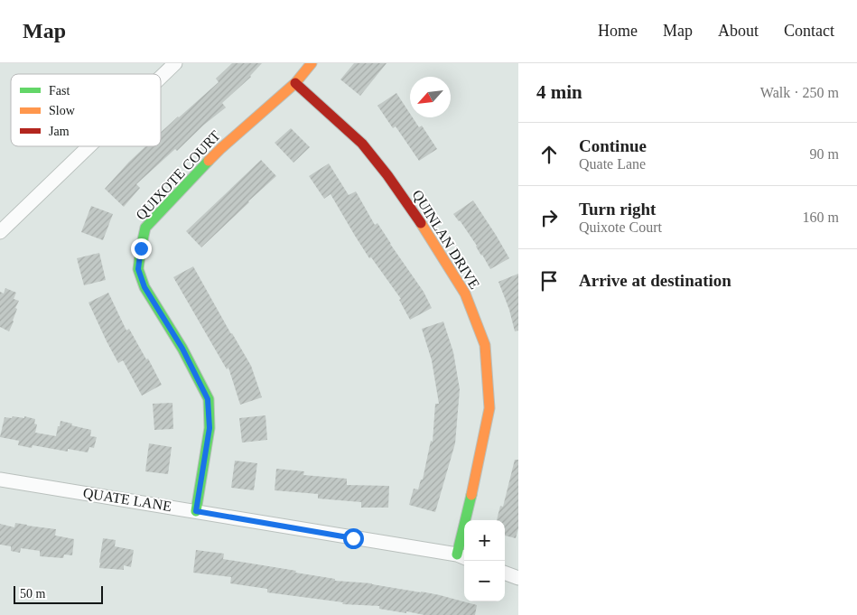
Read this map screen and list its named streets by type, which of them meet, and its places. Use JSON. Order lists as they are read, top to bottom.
{
  "streets": {
    "street": ["QUIXOTE COURT", "QUINLAN DRIVE", "QUATE LANE"]
  },
  "crossings": [
    ["QUIXOTE COURT", "QUINLAN DRIVE"],
    ["QUIXOTE COURT", "QUATE LANE"],
    ["QUINLAN DRIVE", "QUATE LANE"]
  ],
  "legend": ["Fast", "Slow", "Jam"],
  "scale_bar": "50 m",
  "north": "bottom left",
  "page": {
    "header": "Map",
    "nav": [
      "Home",
      "Map",
      "About",
      "Contact"
    ],
    "heading": ["4 min", "Walk · 250 m"],
    "list": [
      ["Continue", "Quate Lane", "90 m"],
      ["Turn right", "Quixote Court", "160 m"],
      "Arrive at destination"
    ],
    "map_buttons": ["+", "−"],
    "scale": "50 m"
  }
}
